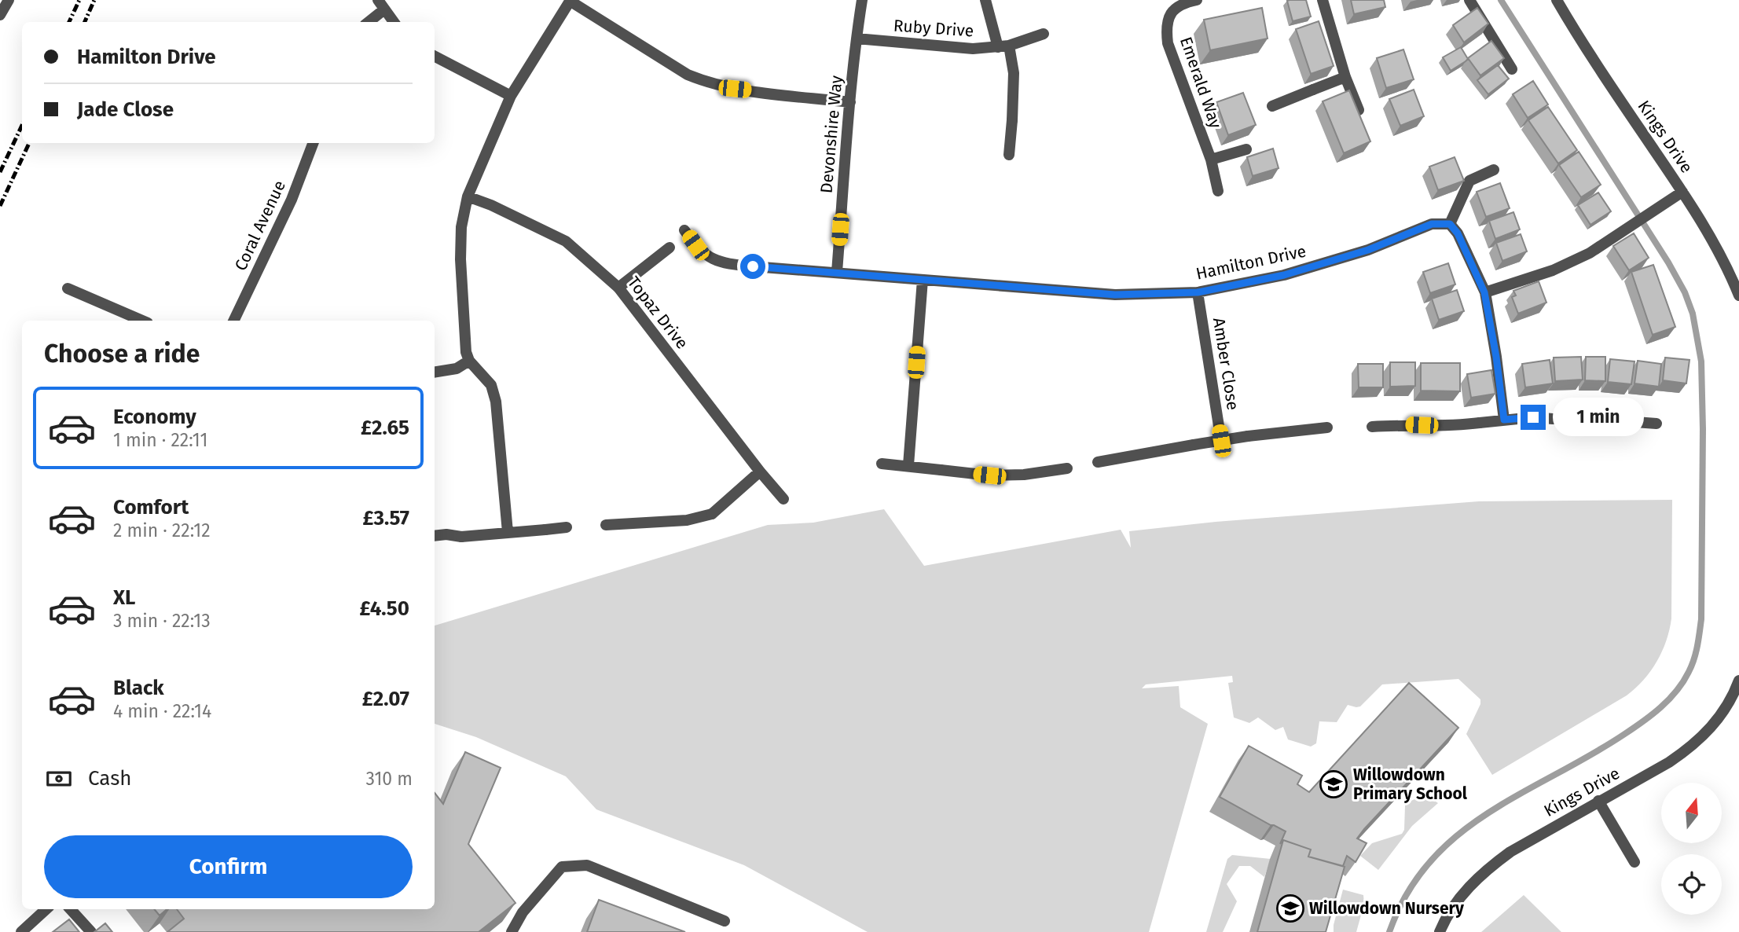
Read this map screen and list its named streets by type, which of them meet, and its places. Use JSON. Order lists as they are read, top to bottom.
{
  "streets": {
    "street": [
      "Ruby Drive",
      "Emerald Way",
      "Devonshire Way",
      "Kings Drive",
      "Coral Avenue",
      "Hamilton Drive",
      "Topaz Drive",
      "Amber Close"
    ]
  },
  "crossings": [
    ["Ruby Drive", "Devonshire Way"],
    ["Devonshire Way", "Hamilton Drive"],
    ["Hamilton Drive", "Amber Close"]
  ],
  "places": {
    "school or university": ["Willowdown Primary School", "Willowdown Nursery"]
  },
  "north": "top",
  "page": {
    "banner": ["Hamilton Drive", "Jade Close"],
    "heading": "Choose a ride",
    "list": [
      {
        "name": "Economy",
        "note": "1 min · 22:11",
        "value": "£2.65"
      },
      {
        "name": "Comfort",
        "note": "2 min · 22:12",
        "value": "£3.57"
      },
      {
        "name": "XL",
        "note": "3 min · 22:13",
        "value": "£4.50"
      },
      {
        "name": "Black",
        "note": "4 min · 22:14",
        "value": "£2.07"
      }
    ],
    "bubble": "1 min",
    "pay": ["Cash", "310 m"],
    "buttons": "Confirm"
  }
}
